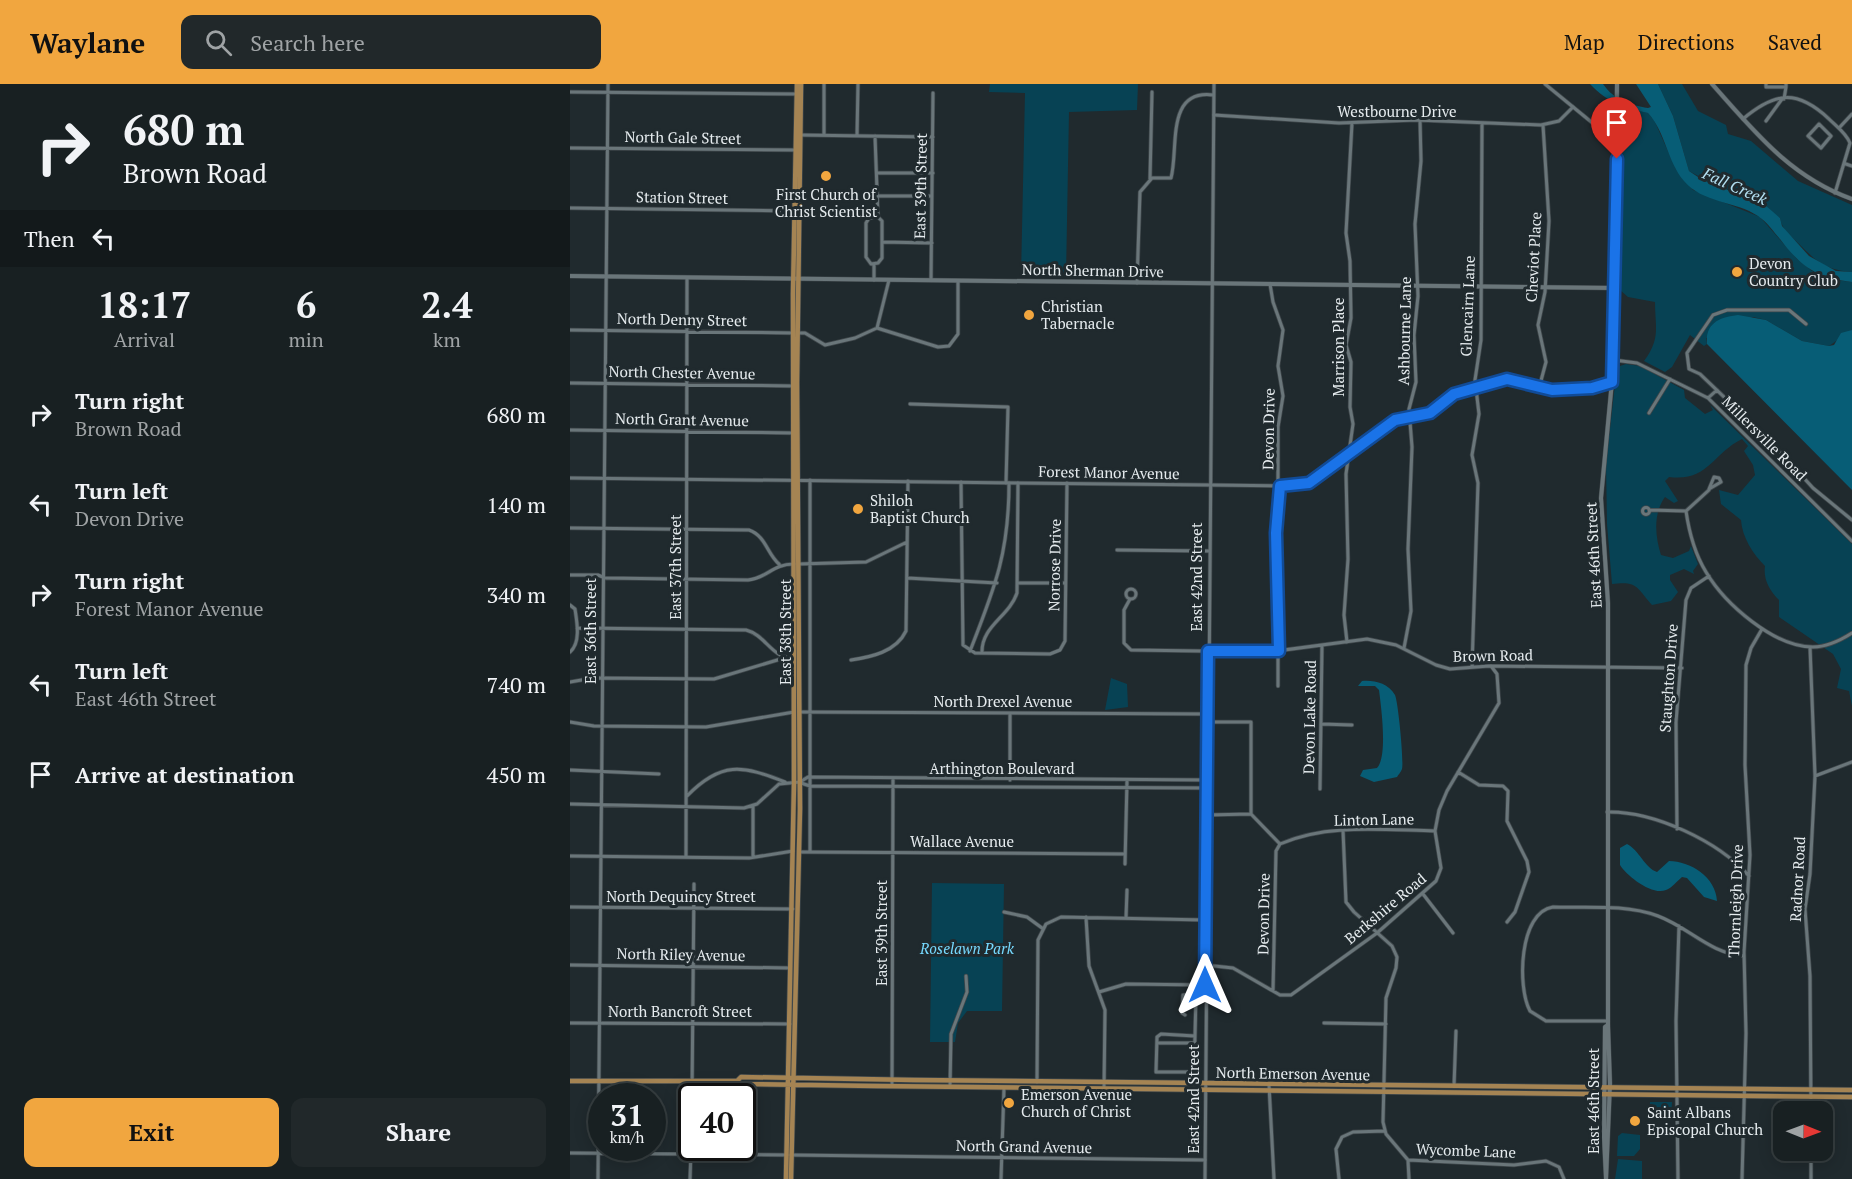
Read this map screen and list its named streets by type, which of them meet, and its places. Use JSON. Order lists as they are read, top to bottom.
{
  "streets": {
    "main road": [
      "North Sherman Drive",
      "East 46th Street",
      "East 38th Street",
      "North Emerson Avenue"
    ],
    "street": [
      "Westbourne Drive",
      "North Gale Street",
      "East 39th Street",
      "Station Street",
      "Cheviot Place",
      "Glencairn Lane",
      "North Denny Street",
      "Ashbourne Lane",
      "Marrison Place",
      "North Chester Avenue",
      "North Grant Avenue",
      "Devon Drive",
      "Millersville Road",
      "Forest Manor Avenue",
      "Norrose Drive",
      "East 37th Street",
      "East 42nd Street",
      "East 36th Street",
      "Brown Road",
      "Staughton Drive",
      "North Drexel Avenue",
      "Devon Lake Road",
      "Arthington Boulevard",
      "Linton Lane",
      "Wallace Avenue",
      "Radnor Road",
      "North Dequincy Street",
      "Thornleigh Drive",
      "Berkshire Road",
      "North Riley Avenue",
      "North Bancroft Street",
      "North Grand Avenue",
      "Wycombe Lane"
    ]
  },
  "crossings": [
    ["Westbourne Drive", "Cheviot Place"],
    ["Westbourne Drive", "Glencairn Lane"],
    ["Westbourne Drive", "Ashbourne Lane"],
    ["Westbourne Drive", "Marrison Place"],
    ["Westbourne Drive", "East 42nd Street"],
    ["North Gale Street", "East 36th Street"],
    ["North Gale Street", "East 38th Street"],
    ["East 39th Street", "North Sherman Drive"],
    ["East 39th Street", "Arthington Boulevard"],
    ["East 39th Street", "Wallace Avenue"],
    ["East 39th Street", "North Emerson Avenue"],
    ["Station Street", "East 36th Street"],
    ["Station Street", "East 38th Street"],
    ["Cheviot Place", "North Sherman Drive"],
    ["Cheviot Place", "Forest Manor Avenue"],
    ["North Sherman Drive", "Glencairn Lane"],
    ["North Sherman Drive", "Ashbourne Lane"],
    ["North Sherman Drive", "Marrison Place"],
    ["North Sherman Drive", "Devon Drive"],
    ["North Sherman Drive", "East 46th Street"],
    ["North Sherman Drive", "East 37th Street"],
    ["North Sherman Drive", "East 42nd Street"],
    ["North Sherman Drive", "East 36th Street"],
    ["North Sherman Drive", "East 38th Street"],
    ["Glencairn Lane", "Forest Manor Avenue"],
    ["Glencairn Lane", "Brown Road"],
    ["North Denny Street", "East 37th Street"],
    ["North Denny Street", "East 36th Street"],
    ["North Denny Street", "East 38th Street"],
    ["Ashbourne Lane", "Forest Manor Avenue"],
    ["Ashbourne Lane", "Brown Road"],
    ["Marrison Place", "Forest Manor Avenue"],
    ["Marrison Place", "Brown Road"],
    ["North Chester Avenue", "East 37th Street"],
    ["North Chester Avenue", "East 36th Street"],
    ["North Chester Avenue", "East 38th Street"],
    ["North Grant Avenue", "East 37th Street"],
    ["North Grant Avenue", "East 36th Street"],
    ["North Grant Avenue", "East 38th Street"],
    ["Devon Drive", "Forest Manor Avenue"],
    ["Devon Drive", "Brown Road"],
    ["Devon Drive", "Linton Lane"],
    ["Devon Drive", "Berkshire Road"],
    ["Millersville Road", "East 46th Street"],
    ["Forest Manor Avenue", "East 46th Street"],
    ["Forest Manor Avenue", "Norrose Drive"],
    ["Forest Manor Avenue", "East 37th Street"],
    ["Forest Manor Avenue", "East 42nd Street"],
    ["Forest Manor Avenue", "East 36th Street"],
    ["Forest Manor Avenue", "East 38th Street"],
    ["East 46th Street", "Brown Road"],
    ["East 46th Street", "North Emerson Avenue"],
    ["East 37th Street", "North Drexel Avenue"],
    ["East 37th Street", "Wallace Avenue"],
    ["East 42nd Street", "Brown Road"],
    ["East 42nd Street", "North Drexel Avenue"],
    ["East 42nd Street", "Arthington Boulevard"],
    ["East 42nd Street", "North Emerson Avenue"],
    ["East 42nd Street", "North Grand Avenue"],
    ["East 36th Street", "North Drexel Avenue"],
    ["East 36th Street", "Wallace Avenue"],
    ["East 36th Street", "North Dequincy Street"],
    ["East 36th Street", "North Riley Avenue"],
    ["East 36th Street", "North Bancroft Street"],
    ["East 36th Street", "North Emerson Avenue"],
    ["East 38th Street", "North Drexel Avenue"],
    ["East 38th Street", "Arthington Boulevard"],
    ["East 38th Street", "Wallace Avenue"],
    ["East 38th Street", "North Dequincy Street"],
    ["East 38th Street", "North Riley Avenue"],
    ["East 38th Street", "North Bancroft Street"],
    ["East 38th Street", "North Emerson Avenue"],
    ["East 38th Street", "North Grand Avenue"],
    ["Brown Road", "Staughton Drive"],
    ["Brown Road", "Devon Lake Road"],
    ["Brown Road", "Berkshire Road"],
    ["Linton Lane", "Berkshire Road"],
    ["Radnor Road", "North Emerson Avenue"],
    ["Thornleigh Drive", "North Emerson Avenue"]
  ],
  "water": ["Fall Creek"],
  "parks": ["Roselawn Park"],
  "places": [
    "First Church of Christ Scientist",
    "Devon Country Club",
    "Christian Tabernacle",
    "Shiloh Baptist Church",
    "Emerson Avenue Church of Christ",
    "Saint Albans Episcopal Church"
  ],
  "north": "right",
  "page": {
    "header": "Waylane",
    "search": "Search here",
    "nav": ["Map", "Directions", "Saved"],
    "turn": ["680 m", "Brown Road"],
    "then": "Then",
    "eta": [
      "18:17",
      "Arrival",
      "6",
      "min",
      "2.4",
      "km"
    ],
    "list": [
      {
        "name": "Turn right",
        "note": "Brown Road",
        "value": "680 m"
      },
      {
        "name": "Turn left",
        "note": "Devon Drive",
        "value": "140 m"
      },
      {
        "name": "Turn right",
        "note": "Forest Manor Avenue",
        "value": "340 m"
      },
      {
        "name": "Turn left",
        "note": "East 46th Street",
        "value": "740 m"
      },
      {
        "name": "Arrive at destination",
        "value": "450 m"
      }
    ],
    "speed": "31 km/h",
    "limit": "40",
    "buttons": ["Exit", "Share"]
  }
}
